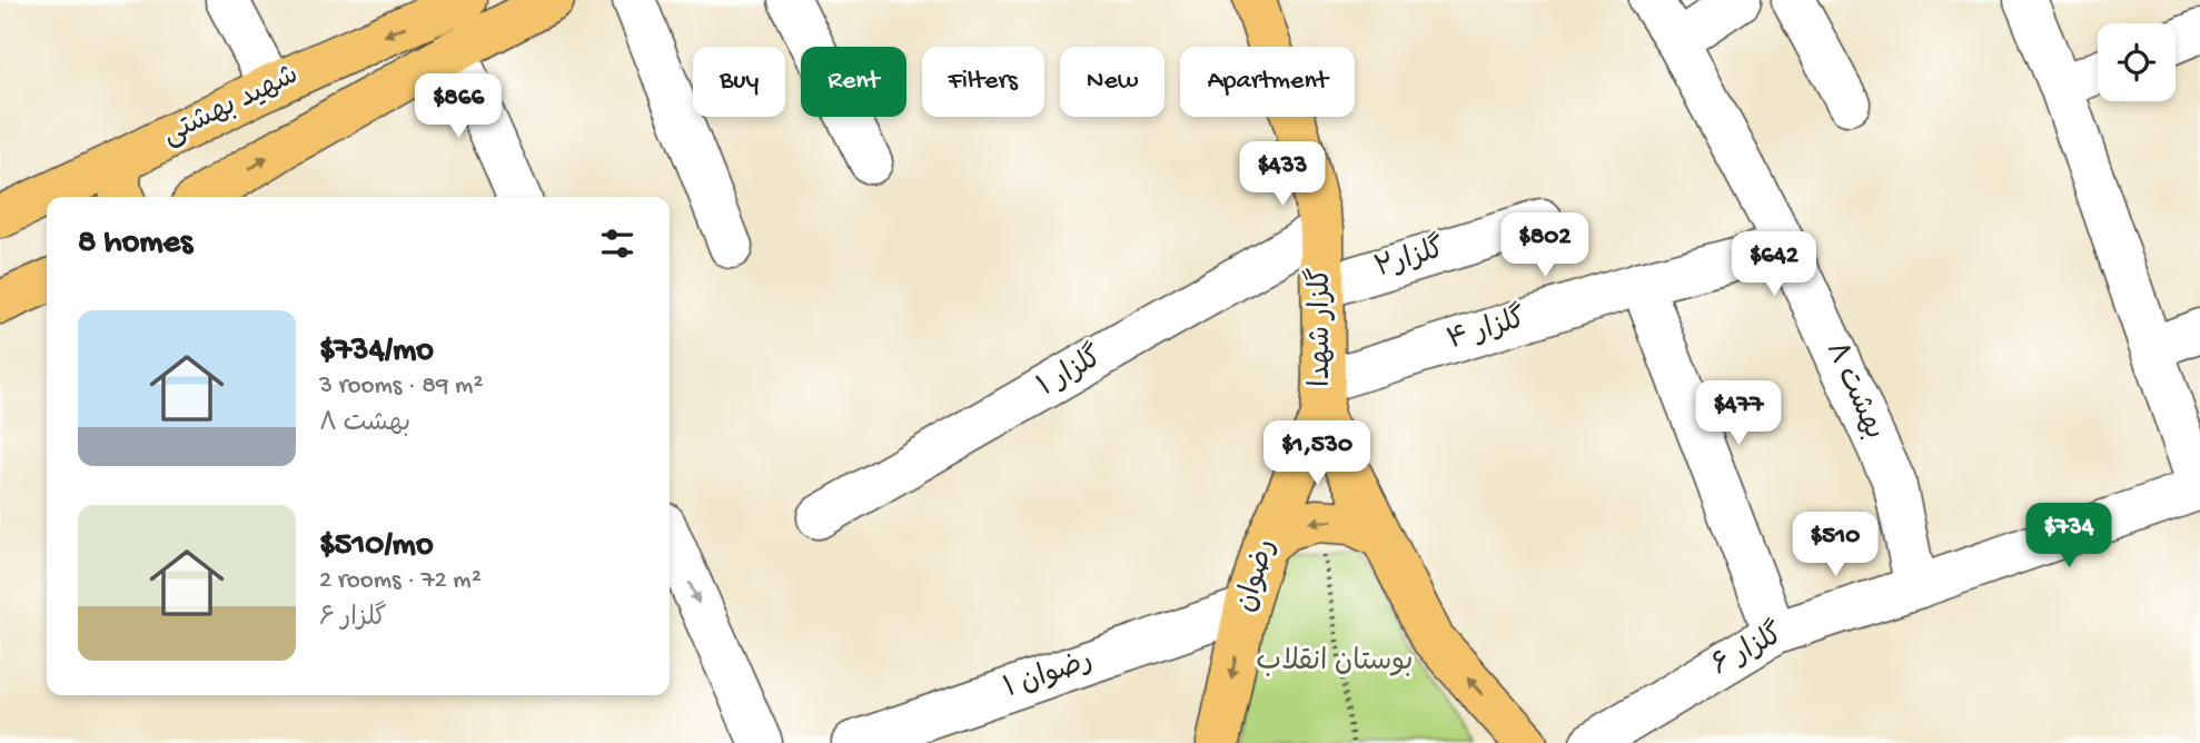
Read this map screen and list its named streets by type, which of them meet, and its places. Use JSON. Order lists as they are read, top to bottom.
{
  "streets": {
    "main road": ["شهید بهشتی", "گلزار شهدا", "رضوان"],
    "street": [
      "گلزار۲",
      "گلزار ۴",
      "گلزار ۱",
      "بهشت ۸",
      "گلزار ۶",
      "رضوان ۱"
    ]
  },
  "crossings": [
    ["گلزار۲", "گلزار شهدا"],
    ["گلزار شهدا", "گلزار ۴"],
    ["گلزار شهدا", "گلزار ۱"],
    ["گلزار شهدا", "رضوان"],
    ["گلزار ۴", "بهشت ۸"],
    ["گلزار ۴", "رضوان"],
    ["بهشت ۸", "گلزار ۶"],
    ["رضوان", "رضوان ۱"]
  ],
  "one_way": ["رضوان"],
  "parks": ["بوستان انقلاب"],
  "page": {
    "chip": [
      "Buy",
      "Rent",
      "Filters",
      "New",
      "Apartment"
    ],
    "price": [
      "$866",
      "$433",
      "$802",
      "$642",
      "$477",
      "$1,530",
      "$734",
      "$510"
    ],
    "heading": "8 homes",
    "list": [
      {
        "name": "$734/mo",
        "note": "3 rooms · 89 m² · بهشت ۸"
      },
      {
        "name": "$510/mo",
        "note": "2 rooms · 72 m² · گلزار ۶"
      }
    ]
  }
}
